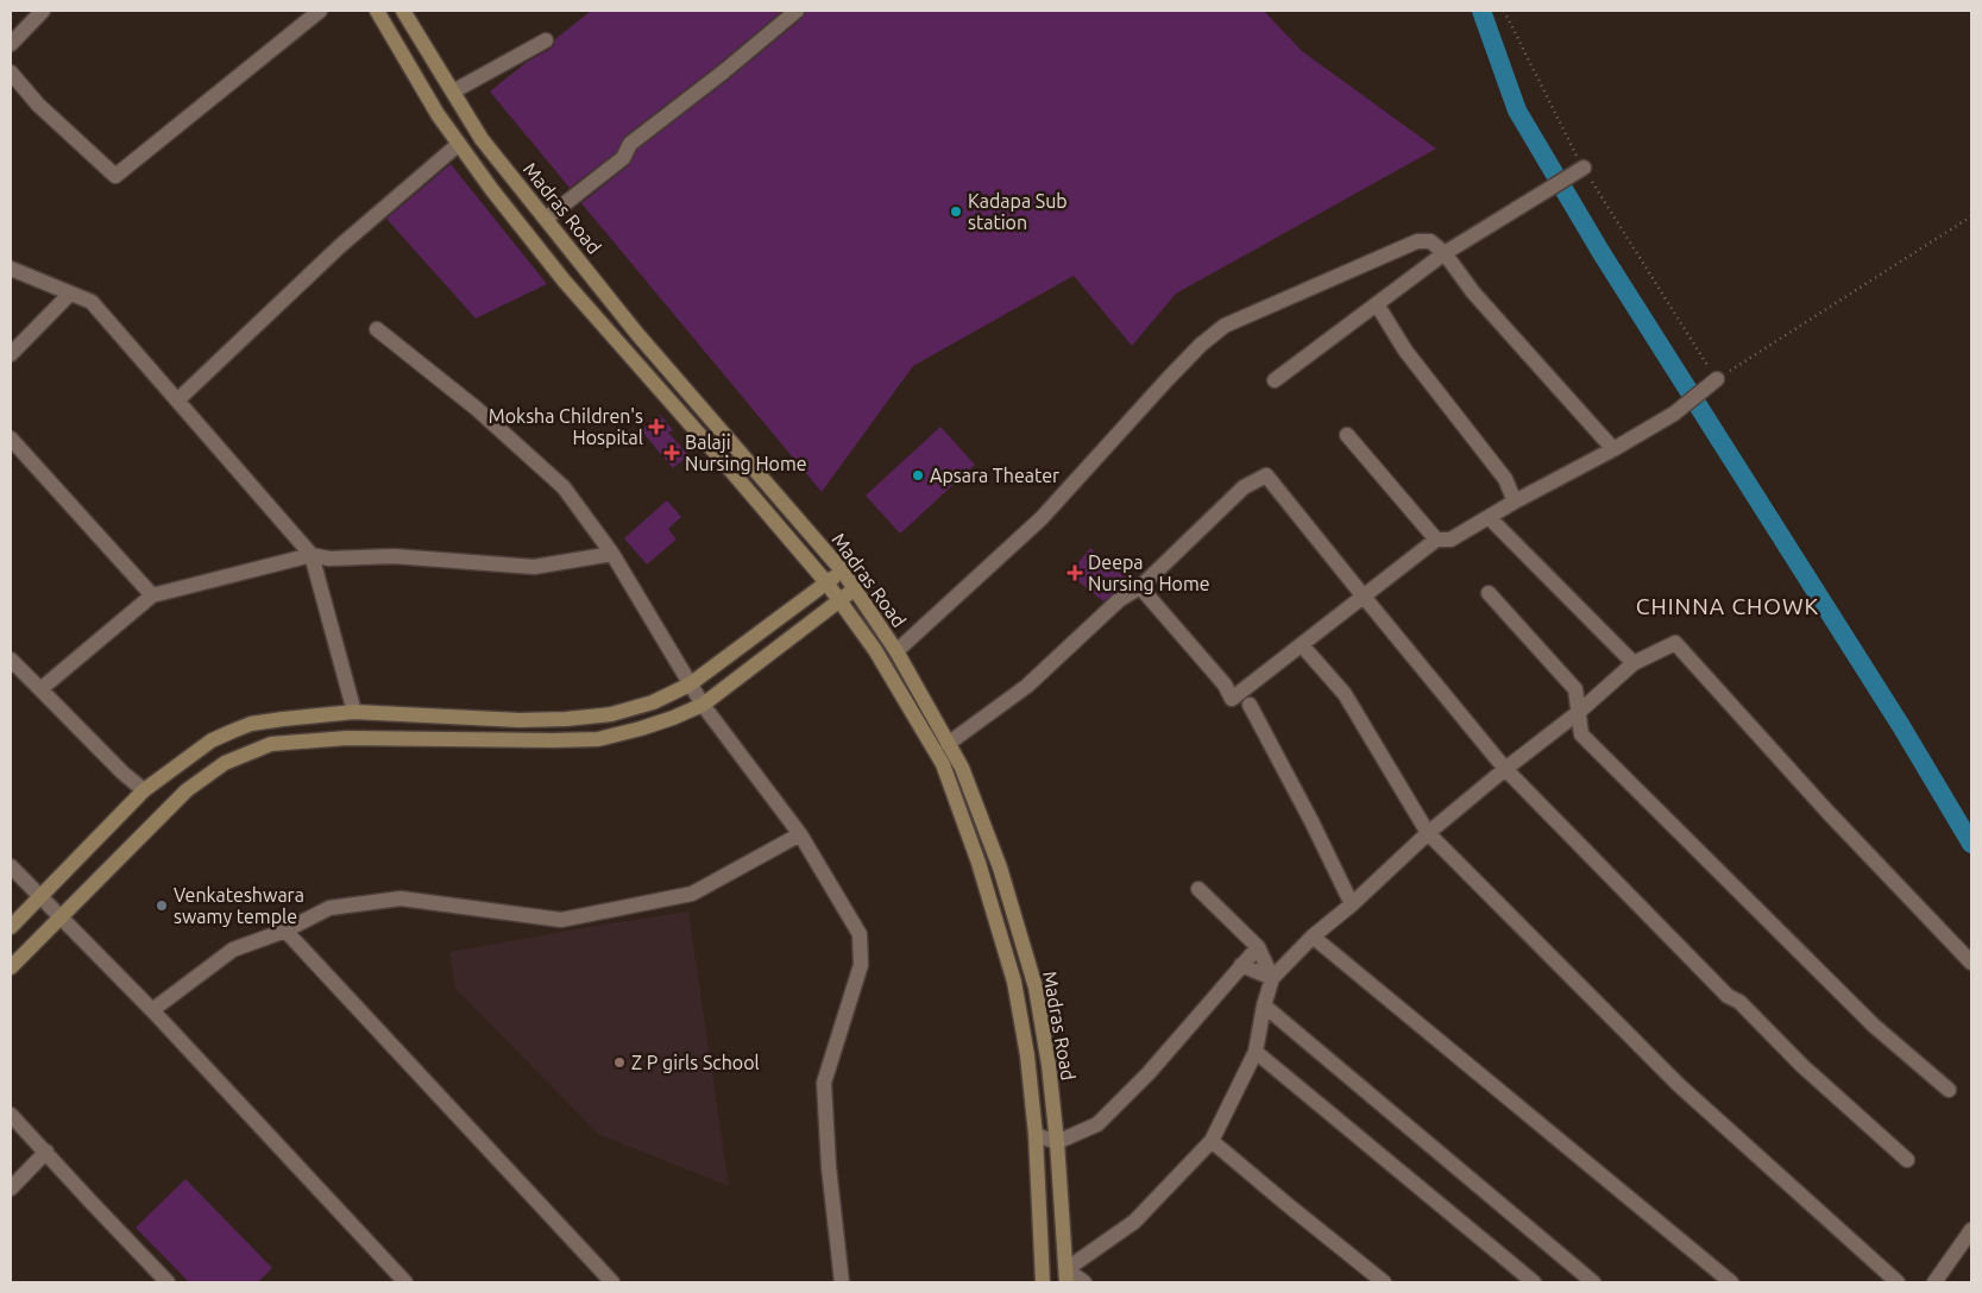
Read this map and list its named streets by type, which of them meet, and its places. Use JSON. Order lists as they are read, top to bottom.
{
  "streets": {
    "main road": ["Madras Road"]
  },
  "districts": ["CHINNA CHOWK"],
  "places": {
    "other": [
      "Kadapa Sub station",
      "Apsara Theater",
      "Venkateshwara swamy temple",
      "Z P girls School"
    ],
    "health": ["Moksha Children's Hospital", "Balaji Nursing Home", "Deepa Nursing Home"]
  }
}
